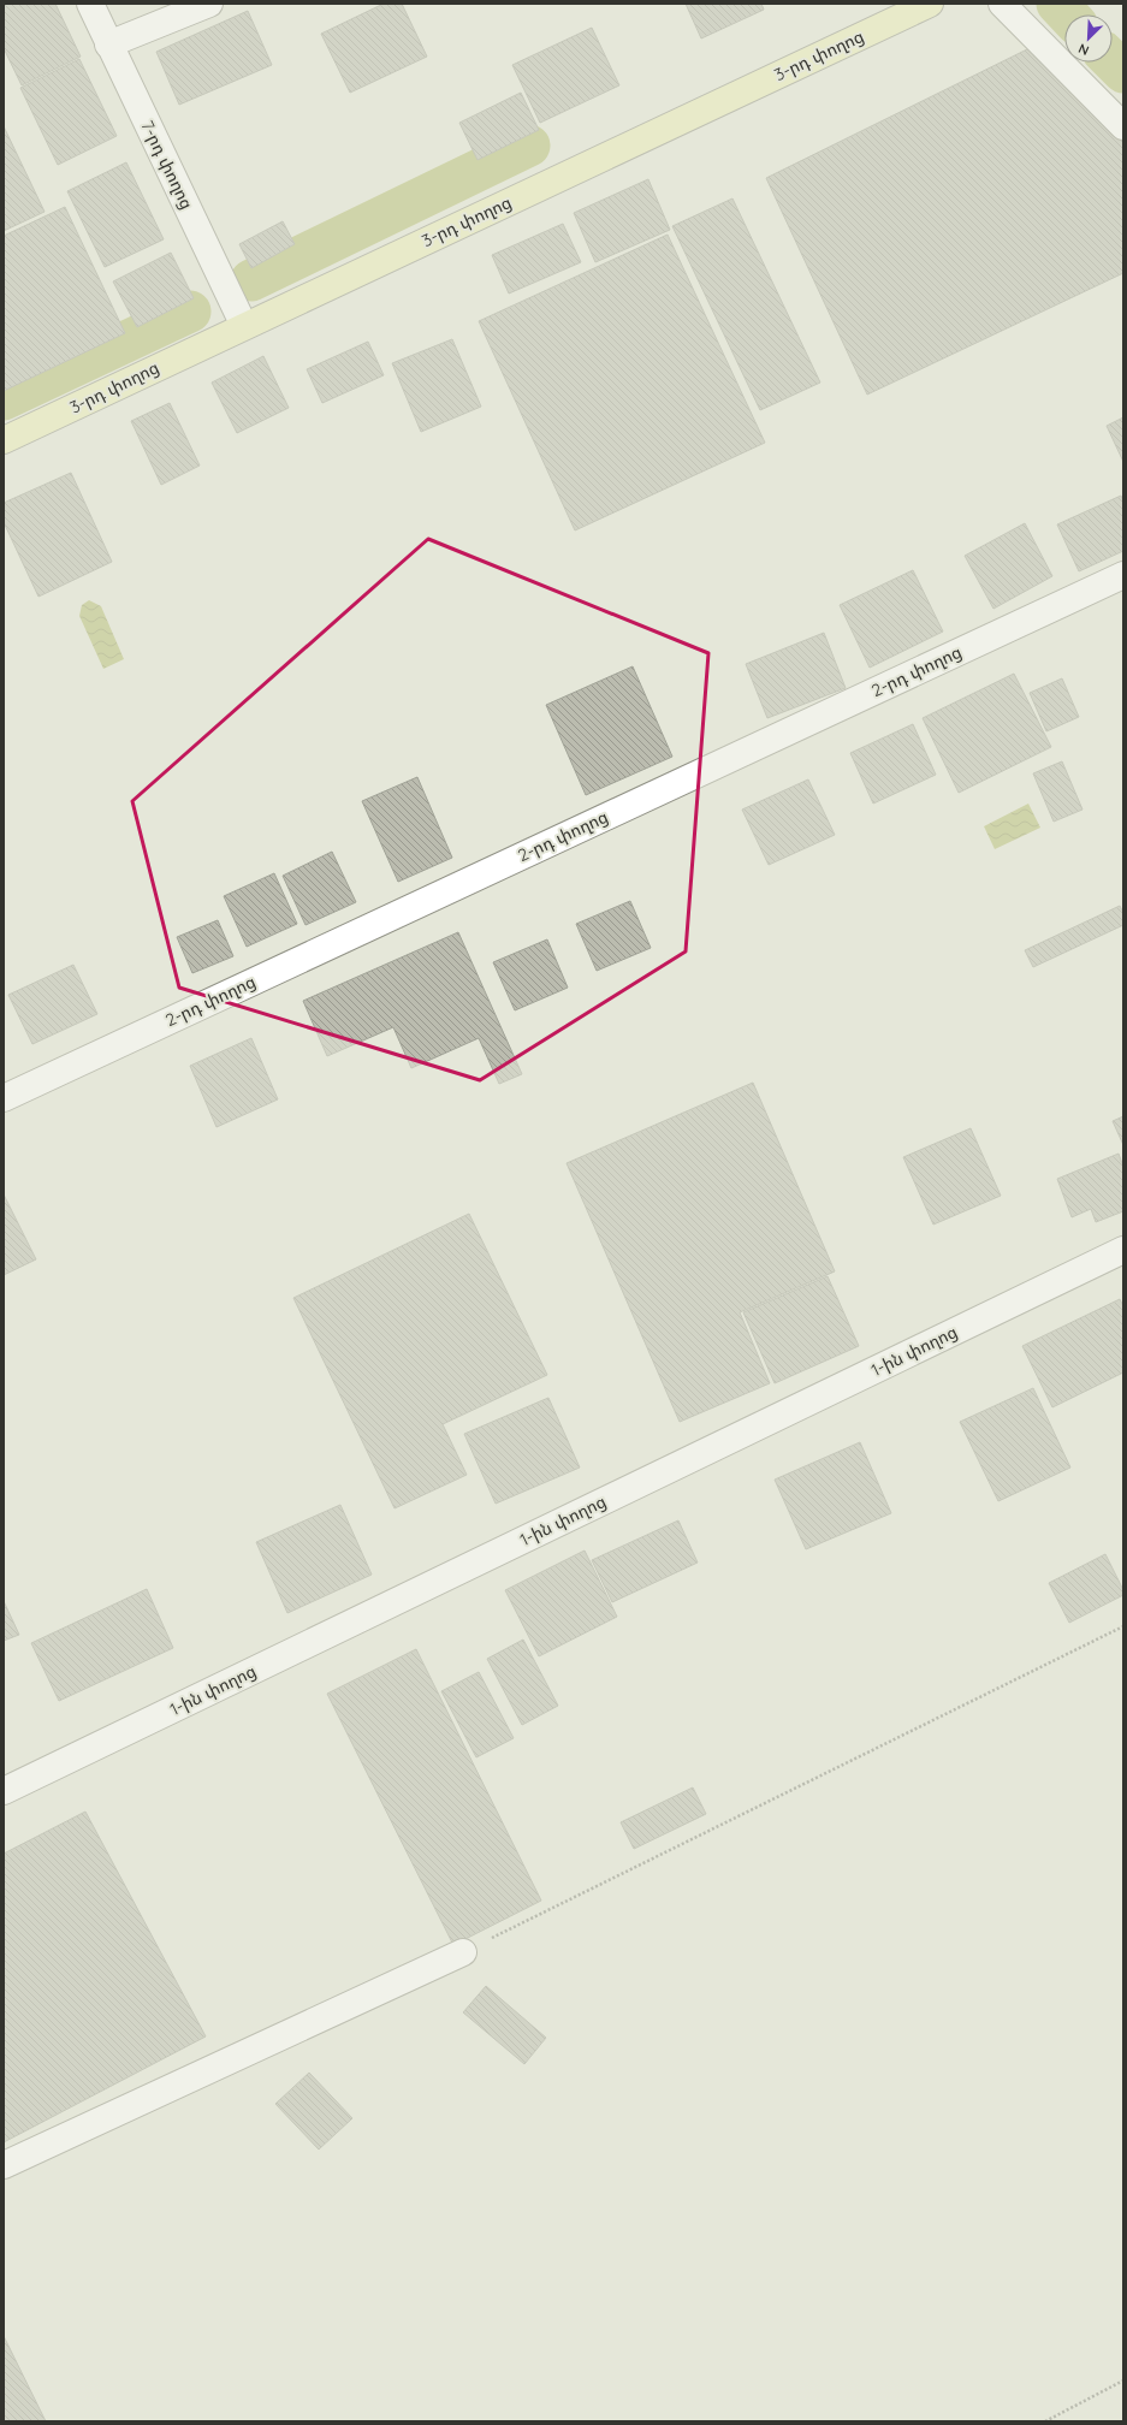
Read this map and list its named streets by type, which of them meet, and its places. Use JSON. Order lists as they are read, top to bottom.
{
  "streets": {
    "main road": ["3-րդ փողոց"],
    "street": ["7-րդ փողոց", "2-րդ փողոց", "1-ին փողոց"]
  },
  "crossings": [
    ["3-րդ փողոց", "7-րդ փողոց"]
  ],
  "north": "bottom left"
}
